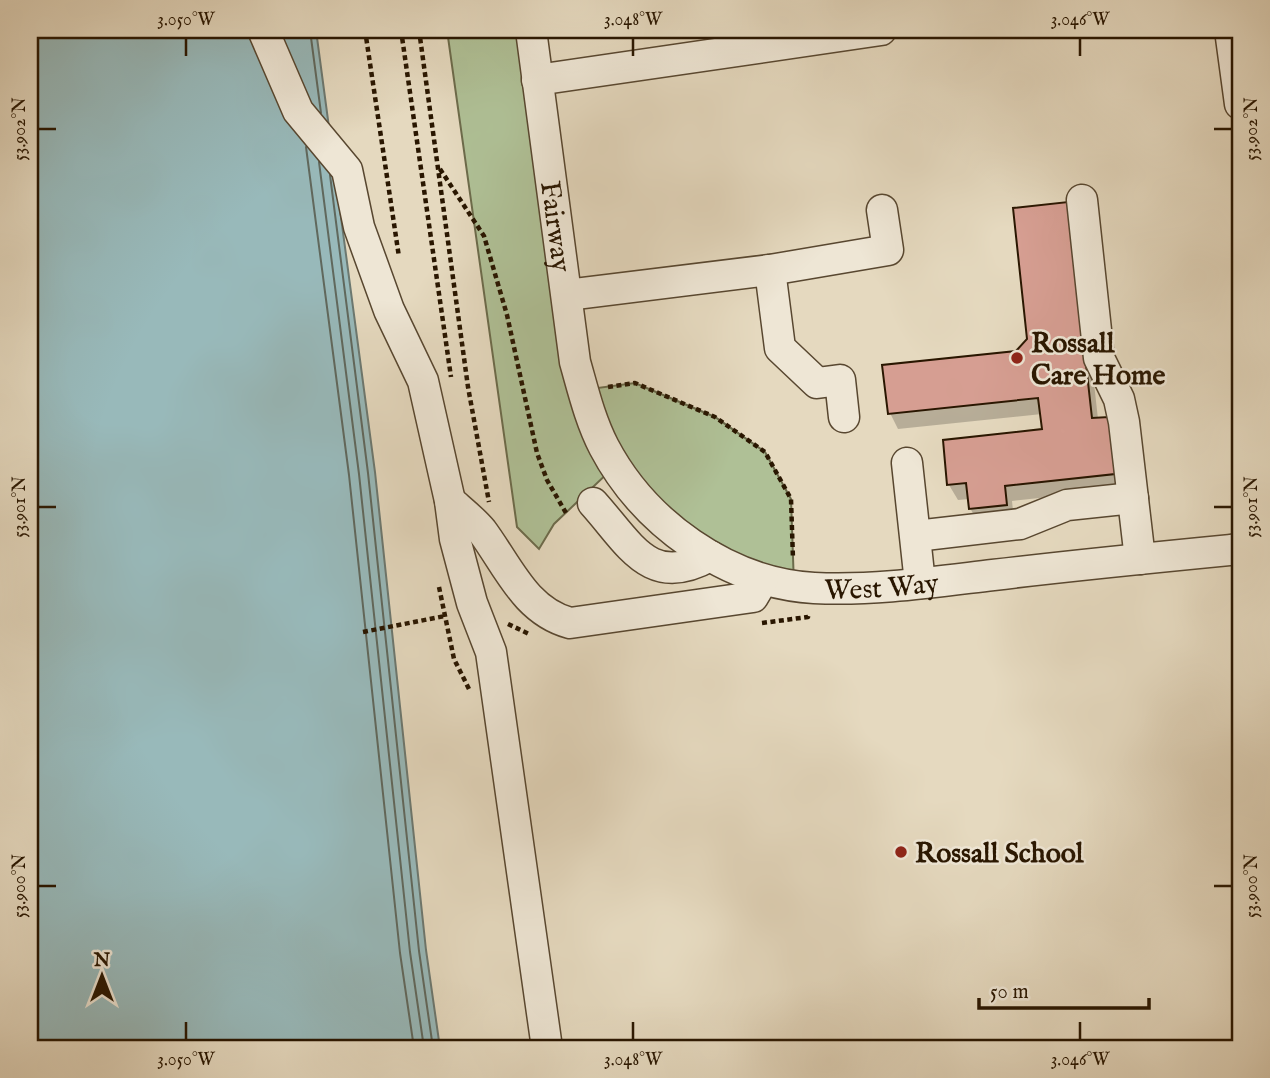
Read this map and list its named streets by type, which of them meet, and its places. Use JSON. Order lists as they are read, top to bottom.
{
  "streets": {
    "street": ["Fairway", "West Way"]
  },
  "crossings": [
    ["Fairway", "West Way"]
  ],
  "places": ["Rossall Care Home", "Rossall School"],
  "scale_bar": "50 m",
  "north": "top",
  "coordinates": [
    "3.050°W",
    "3.048°W",
    "3.046°W",
    "53.902°N",
    "53.901°N",
    "53.900°N"
  ]
}
